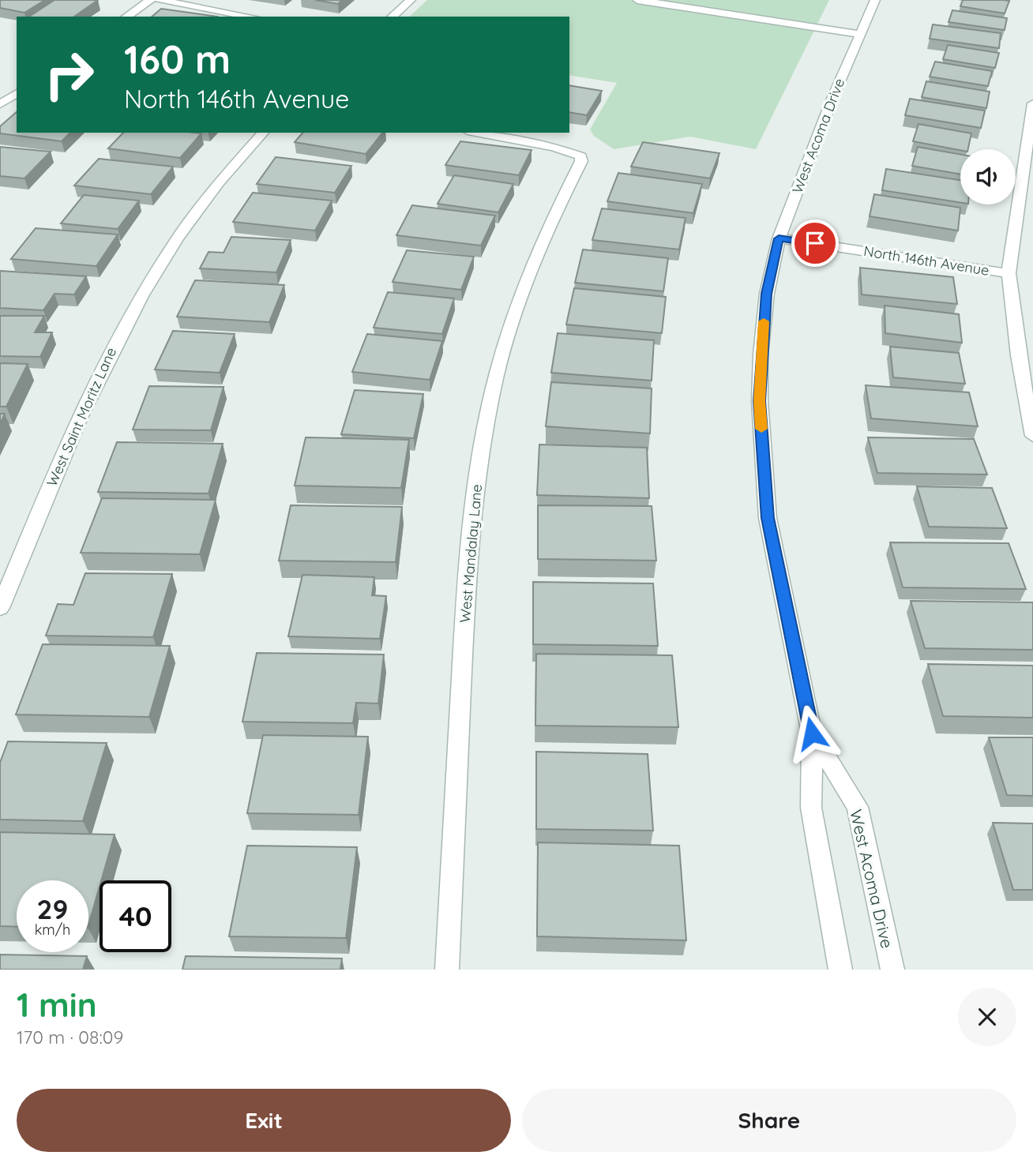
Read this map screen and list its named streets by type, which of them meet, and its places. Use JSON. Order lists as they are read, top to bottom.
{
  "streets": {
    "street": [
      "West Acoma Drive",
      "North 146th Avenue",
      "West Saint Moritz Lane",
      "West Mandalay Lane"
    ]
  },
  "crossings": [
    ["West Acoma Drive", "North 146th Avenue"]
  ],
  "page": {
    "turn": ["160 m", "North 146th Avenue"],
    "speed": "29 km/h",
    "limit": "40",
    "heading": ["1 min", "170 m · 08:09"],
    "buttons": ["Exit", "Share"]
  }
}
